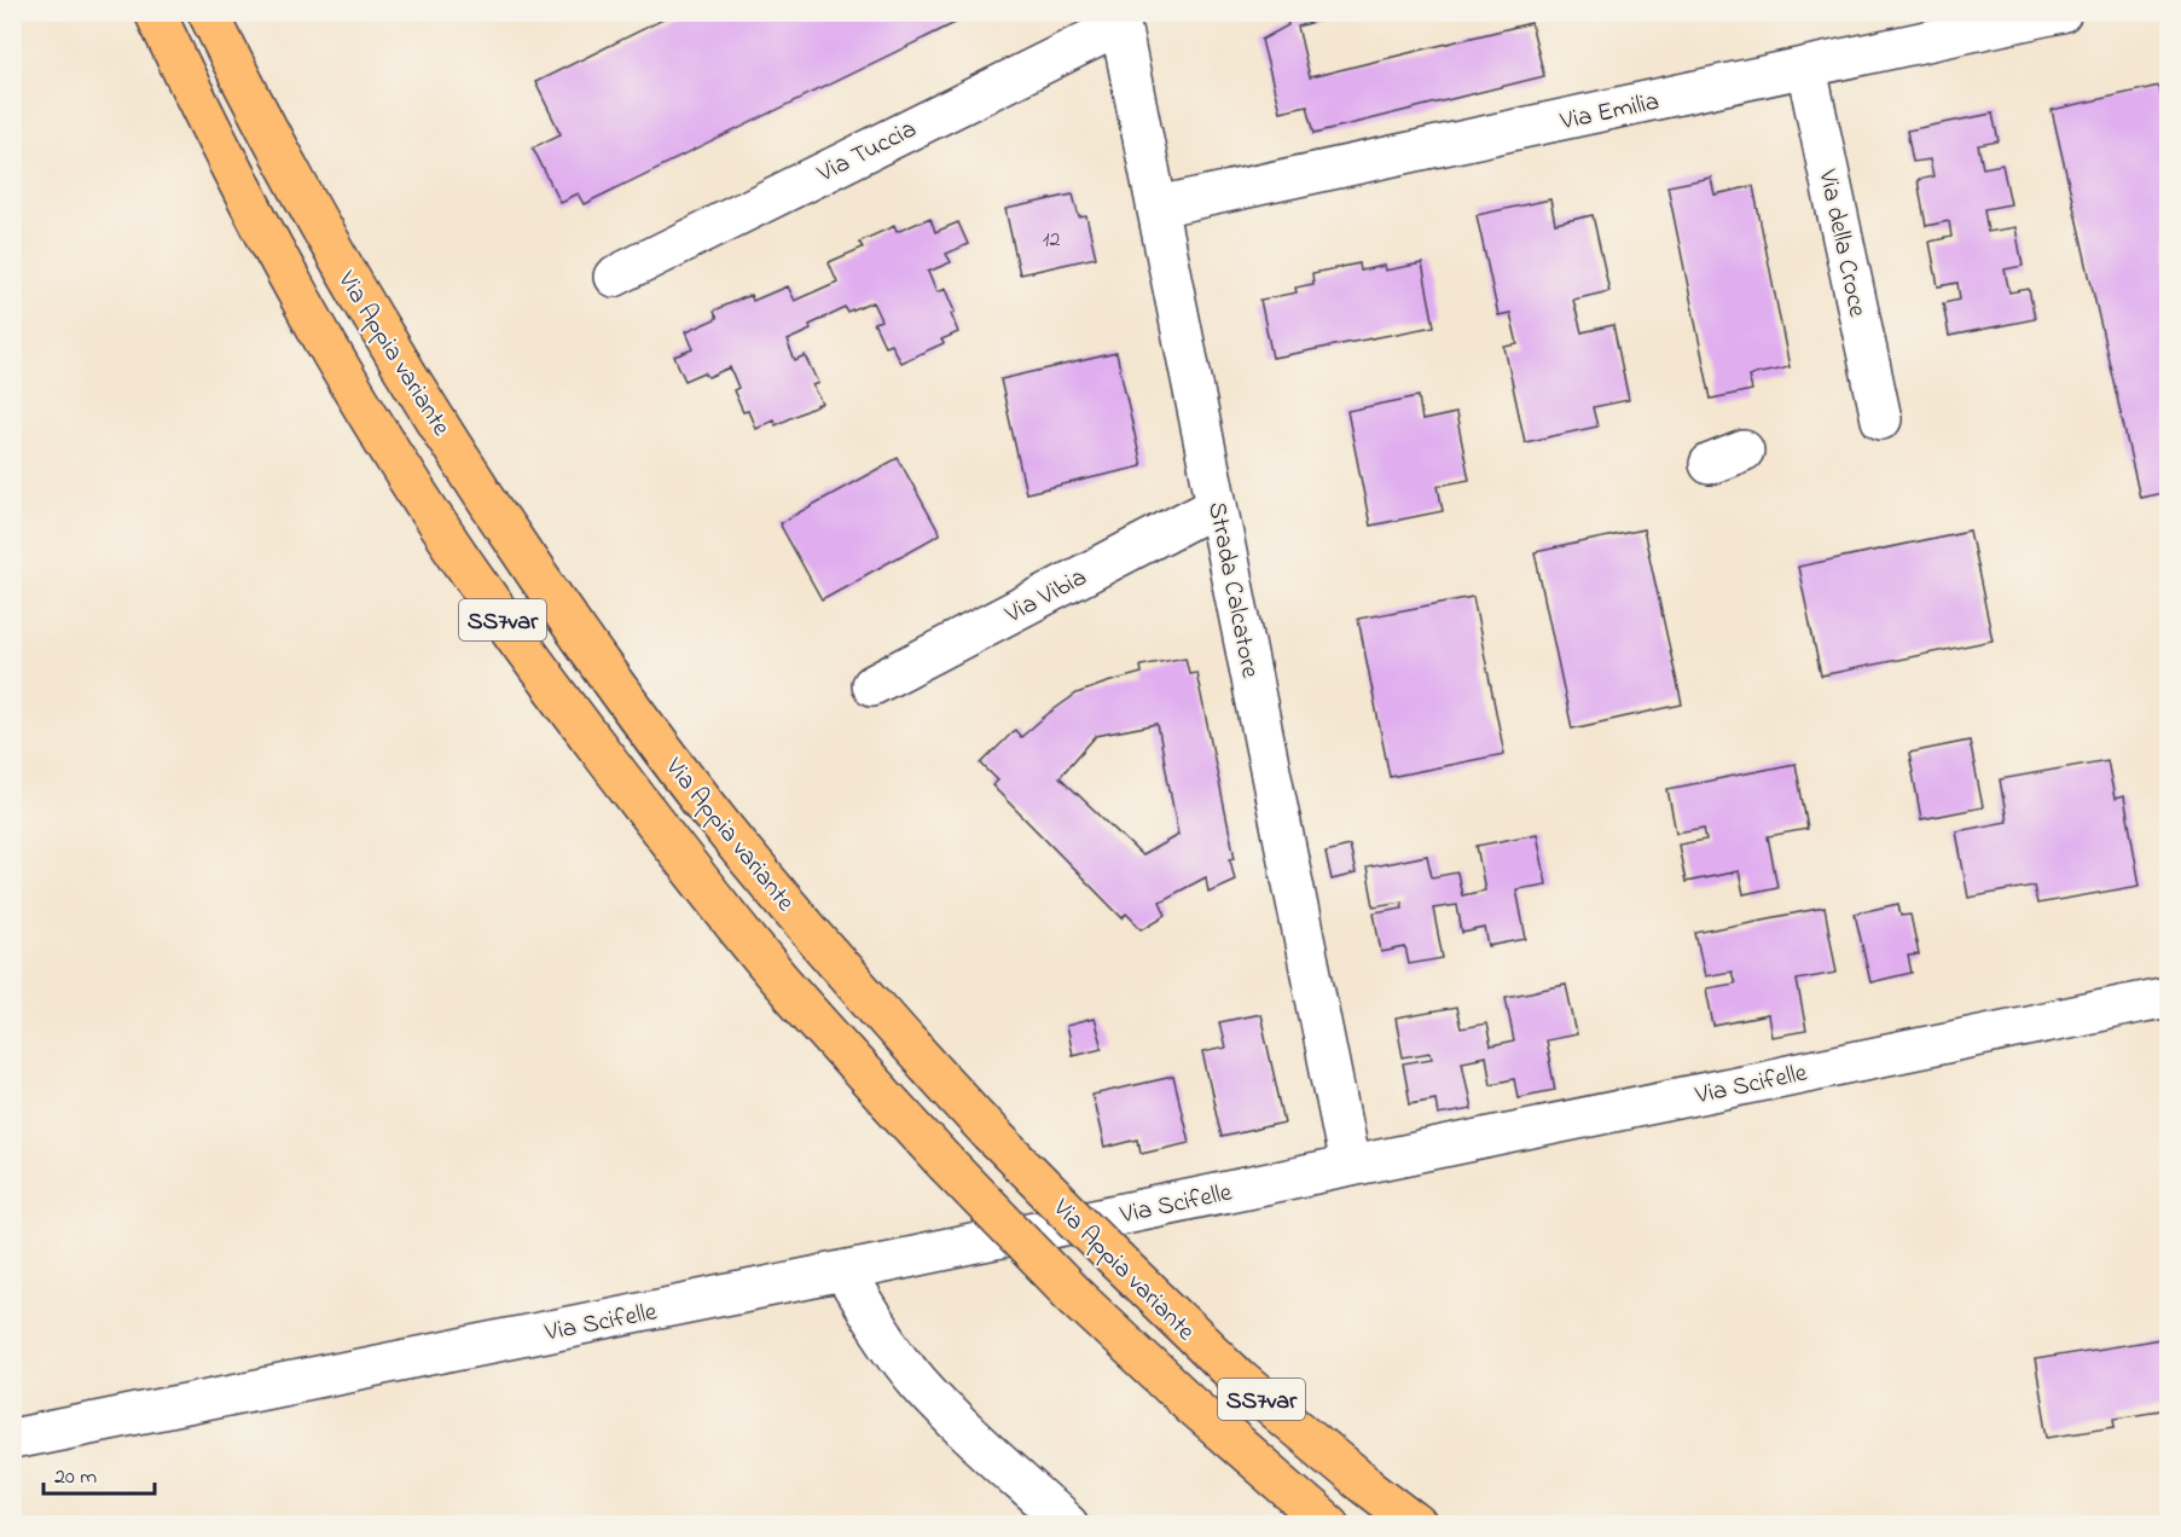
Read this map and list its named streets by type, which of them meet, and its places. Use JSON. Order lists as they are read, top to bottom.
{
  "streets": {
    "highway": ["Via Appia variante", "SS7var"],
    "street": [
      "Via Emilia",
      "Via Tuccia",
      "Via della Croce",
      "Strada Calcatore",
      "Via Vibia",
      "Via Scifelle"
    ]
  },
  "crossings": [
    ["Via Emilia", "Via della Croce"],
    ["Via Emilia", "Strada Calcatore"],
    ["Via Tuccia", "Strada Calcatore"],
    ["Strada Calcatore", "Via Vibia"],
    ["Strada Calcatore", "Via Scifelle"]
  ],
  "house_numbers": ["12"],
  "scale_bar": "20 m"
}
